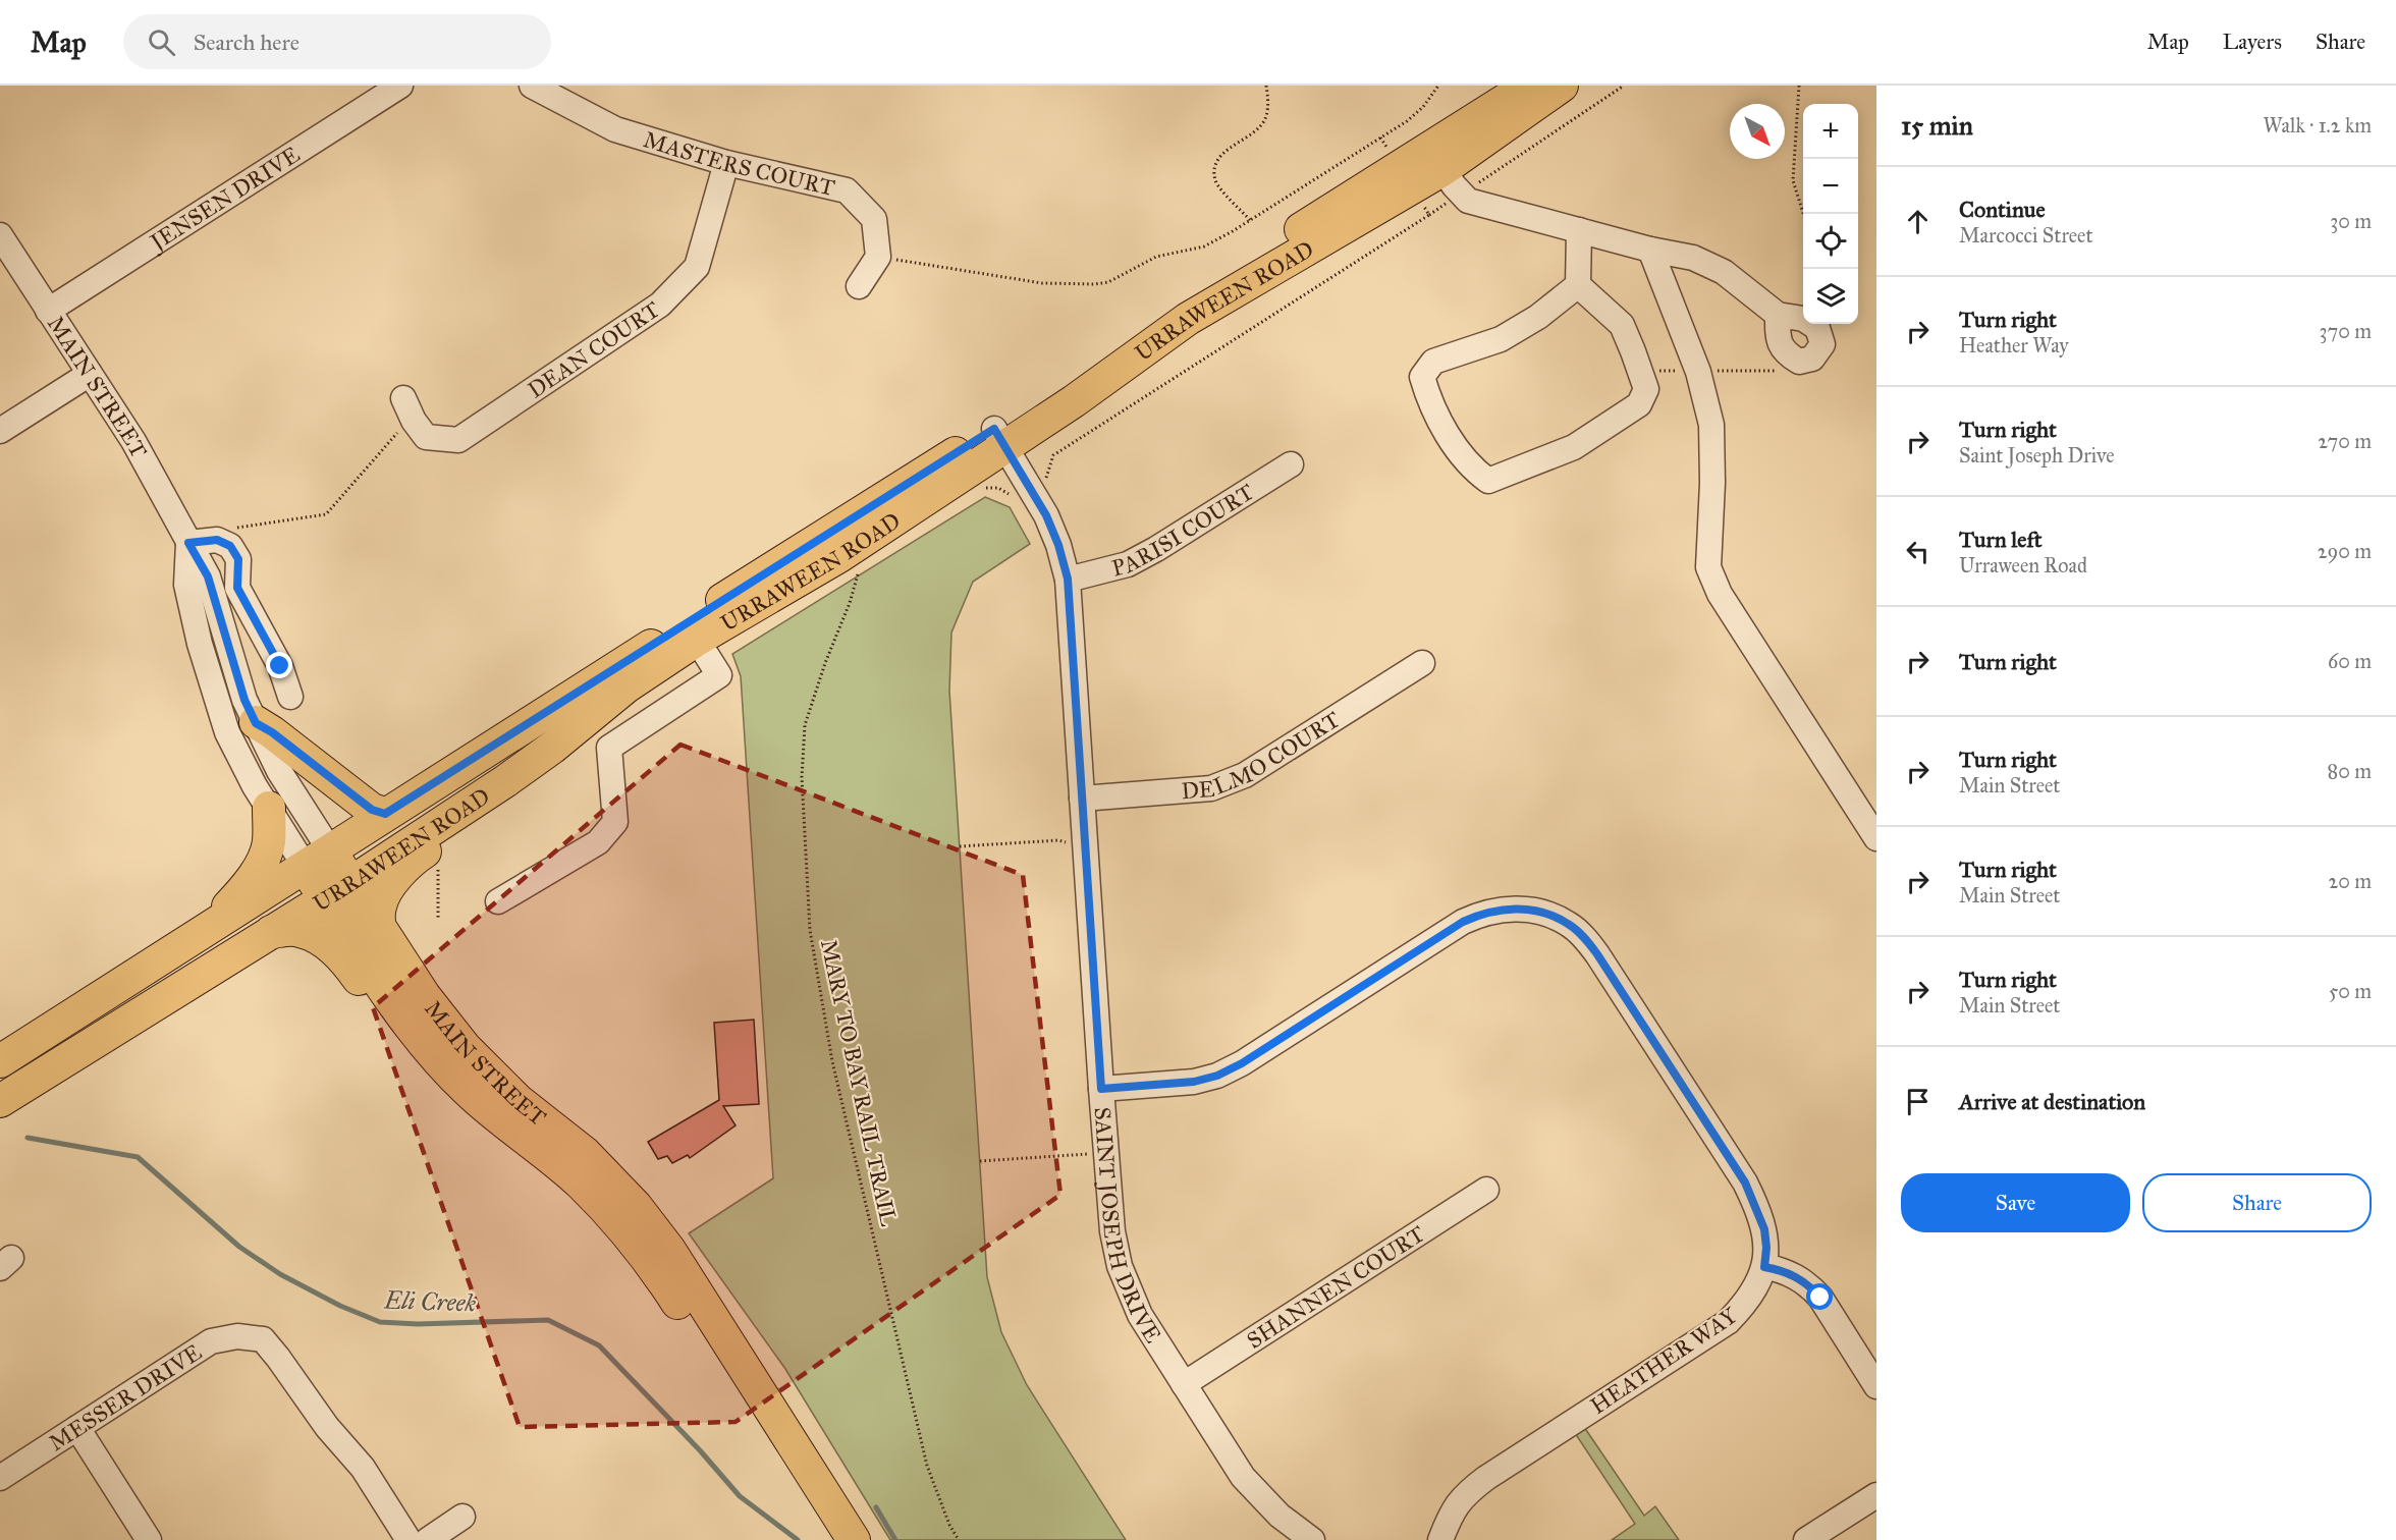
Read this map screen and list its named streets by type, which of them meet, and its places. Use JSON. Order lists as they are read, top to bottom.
{
  "streets": {
    "main road": ["URRAWEEN ROAD", "MAIN STREET"],
    "street": [
      "MASTERS COURT",
      "JENSEN DRIVE",
      "DEAN COURT",
      "PARISI COURT",
      "DELMO COURT",
      "SAINT JOSEPH DRIVE",
      "SHANNEN COURT",
      "HEATHER WAY",
      "MESSER DRIVE"
    ],
    "path": ["MARY TO BAY RAIL TRAIL"]
  },
  "crossings": [
    ["MASTERS COURT", "DEAN COURT"],
    ["JENSEN DRIVE", "MAIN STREET"],
    ["URRAWEEN ROAD", "MAIN STREET"],
    ["URRAWEEN ROAD", "SAINT JOSEPH DRIVE"],
    ["PARISI COURT", "SAINT JOSEPH DRIVE"],
    ["DELMO COURT", "SAINT JOSEPH DRIVE"],
    ["SAINT JOSEPH DRIVE", "SHANNEN COURT"],
    ["SAINT JOSEPH DRIVE", "HEATHER WAY"]
  ],
  "water": ["Eli Creek"],
  "north": "bottom right",
  "page": {
    "header": "Map",
    "search": "Search here",
    "nav": ["Map", "Layers", "Share"],
    "heading": ["15 min", "Walk · 1.2 km"],
    "map_buttons": ["+", "−"],
    "list": [
      ["Continue", "Marcocci Street", "30 m"],
      ["Turn right", "Heather Way", "370 m"],
      ["Turn right", "Saint Joseph Drive", "270 m"],
      ["Turn left", "Urraween Road", "290 m"],
      ["Turn right", "60 m"],
      ["Turn right", "Main Street", "80 m"],
      ["Turn right", "Main Street", "20 m"],
      ["Turn right", "Main Street", "50 m"],
      "Arrive at destination"
    ],
    "buttons": ["Save", "Share"]
  }
}
